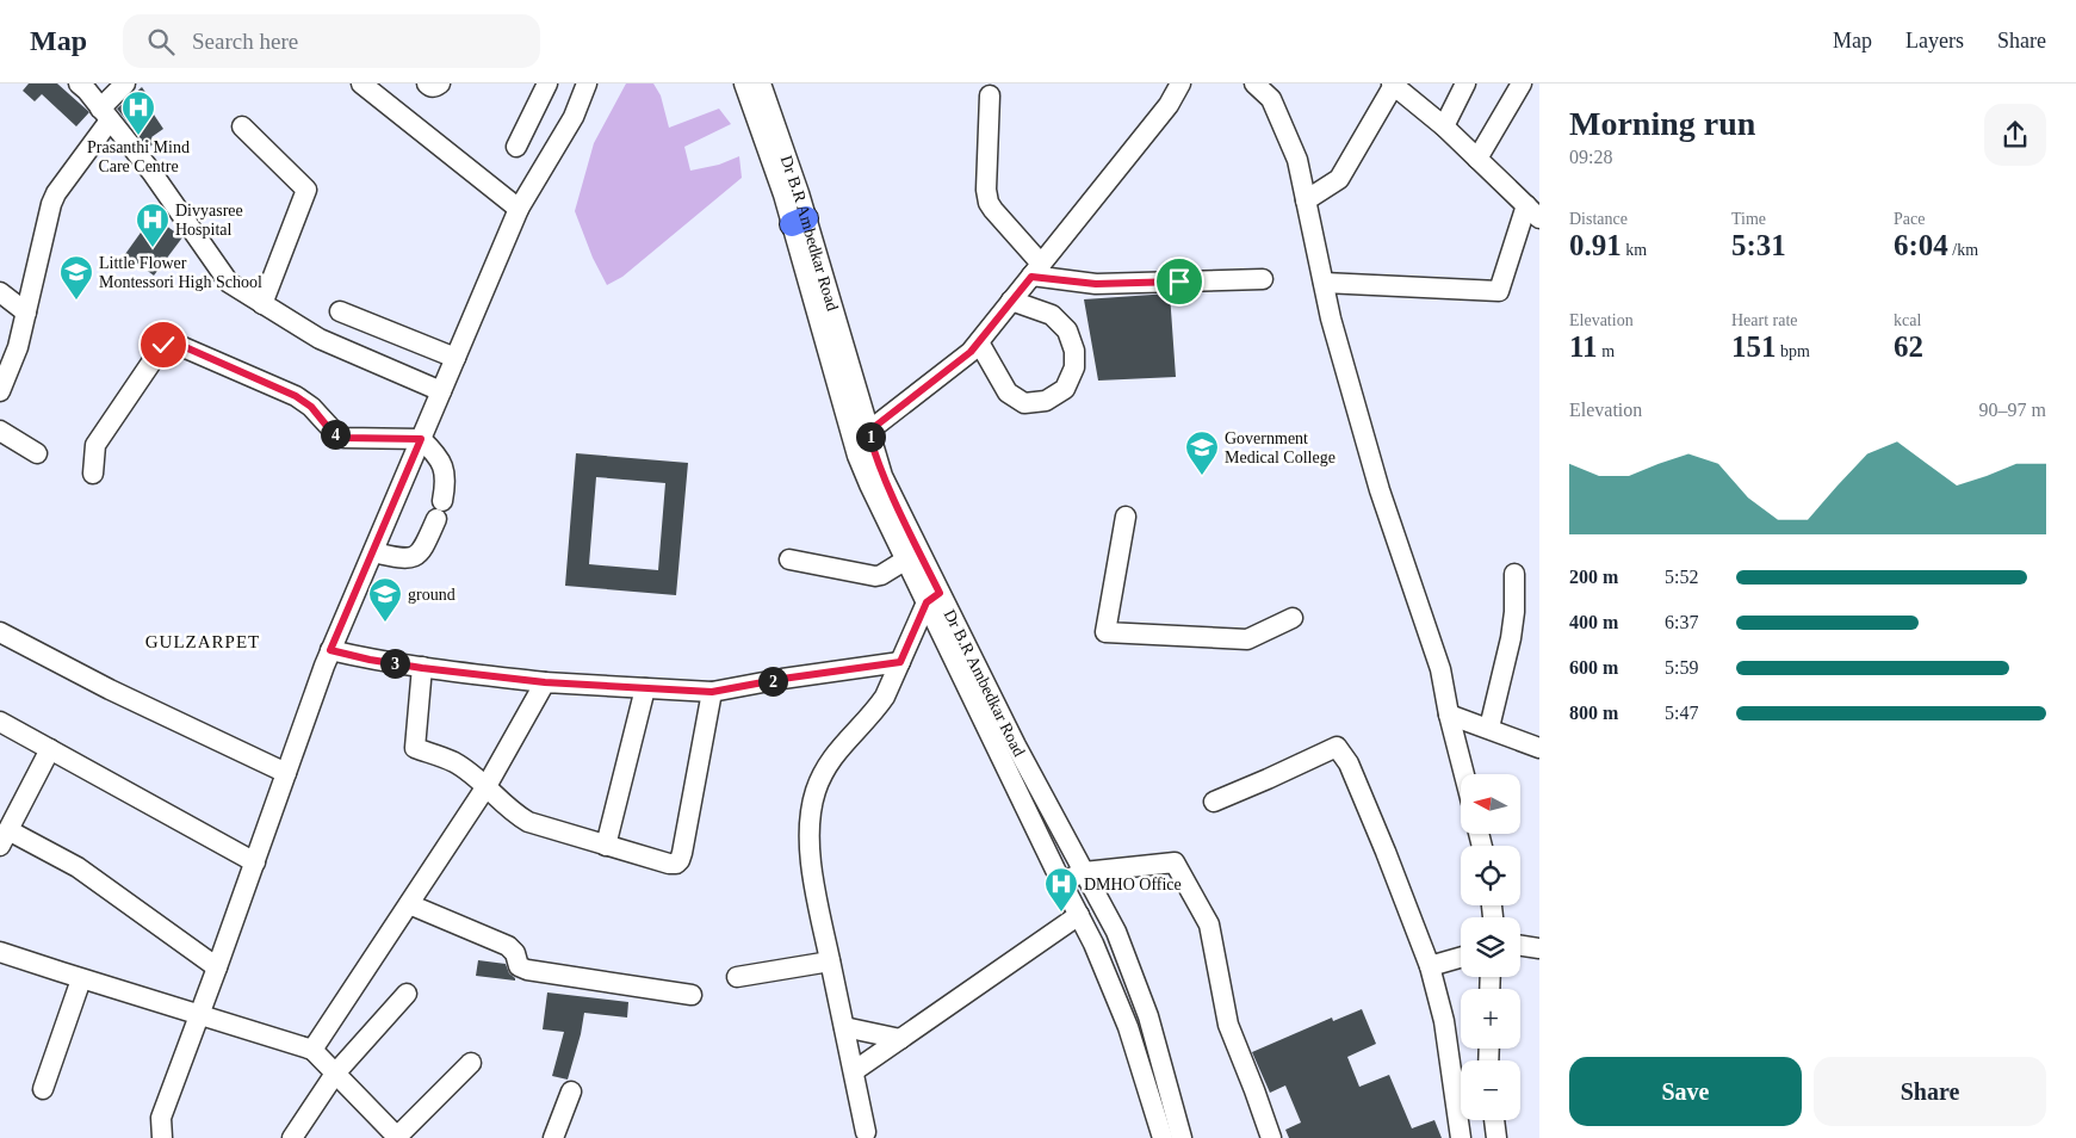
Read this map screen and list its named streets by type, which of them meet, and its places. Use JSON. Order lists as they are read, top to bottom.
{
  "streets": {
    "street": ["Dr B.R Ambedkar Road"]
  },
  "districts": ["GULZARPET"],
  "places": {
    "hospital": ["Prasanthi Mind Care Centre", "Divyasree Hospital", "DMHO Office"],
    "school or university": ["Little Flower Montessori High School", "Government Medical College", "ground"]
  },
  "north": "left",
  "page": {
    "header": "Map",
    "search": "Search here",
    "nav": ["Map", "Layers", "Share"],
    "heading": ["Morning run", "09:28"],
    "stats": [
      ["Distance", "0.91 km"],
      ["Time", "5:31"],
      ["Pace", "6:04 /km"],
      ["Elevation", "11 m"],
      ["Heart rate", "151 bpm"],
      ["kcal", "62"]
    ],
    "chart": ["Elevation", "90–97 m"],
    "pins": [
      "4",
      "1",
      "3",
      "2"
    ],
    "list": [
      {
        "name": "200 m",
        "note": "5:52"
      },
      {
        "name": "400 m",
        "note": "6:37"
      },
      {
        "name": "600 m",
        "note": "5:59"
      },
      {
        "name": "800 m",
        "note": "5:47"
      }
    ],
    "map_buttons": ["+", "−"],
    "buttons": ["Save", "Share"]
  }
}
